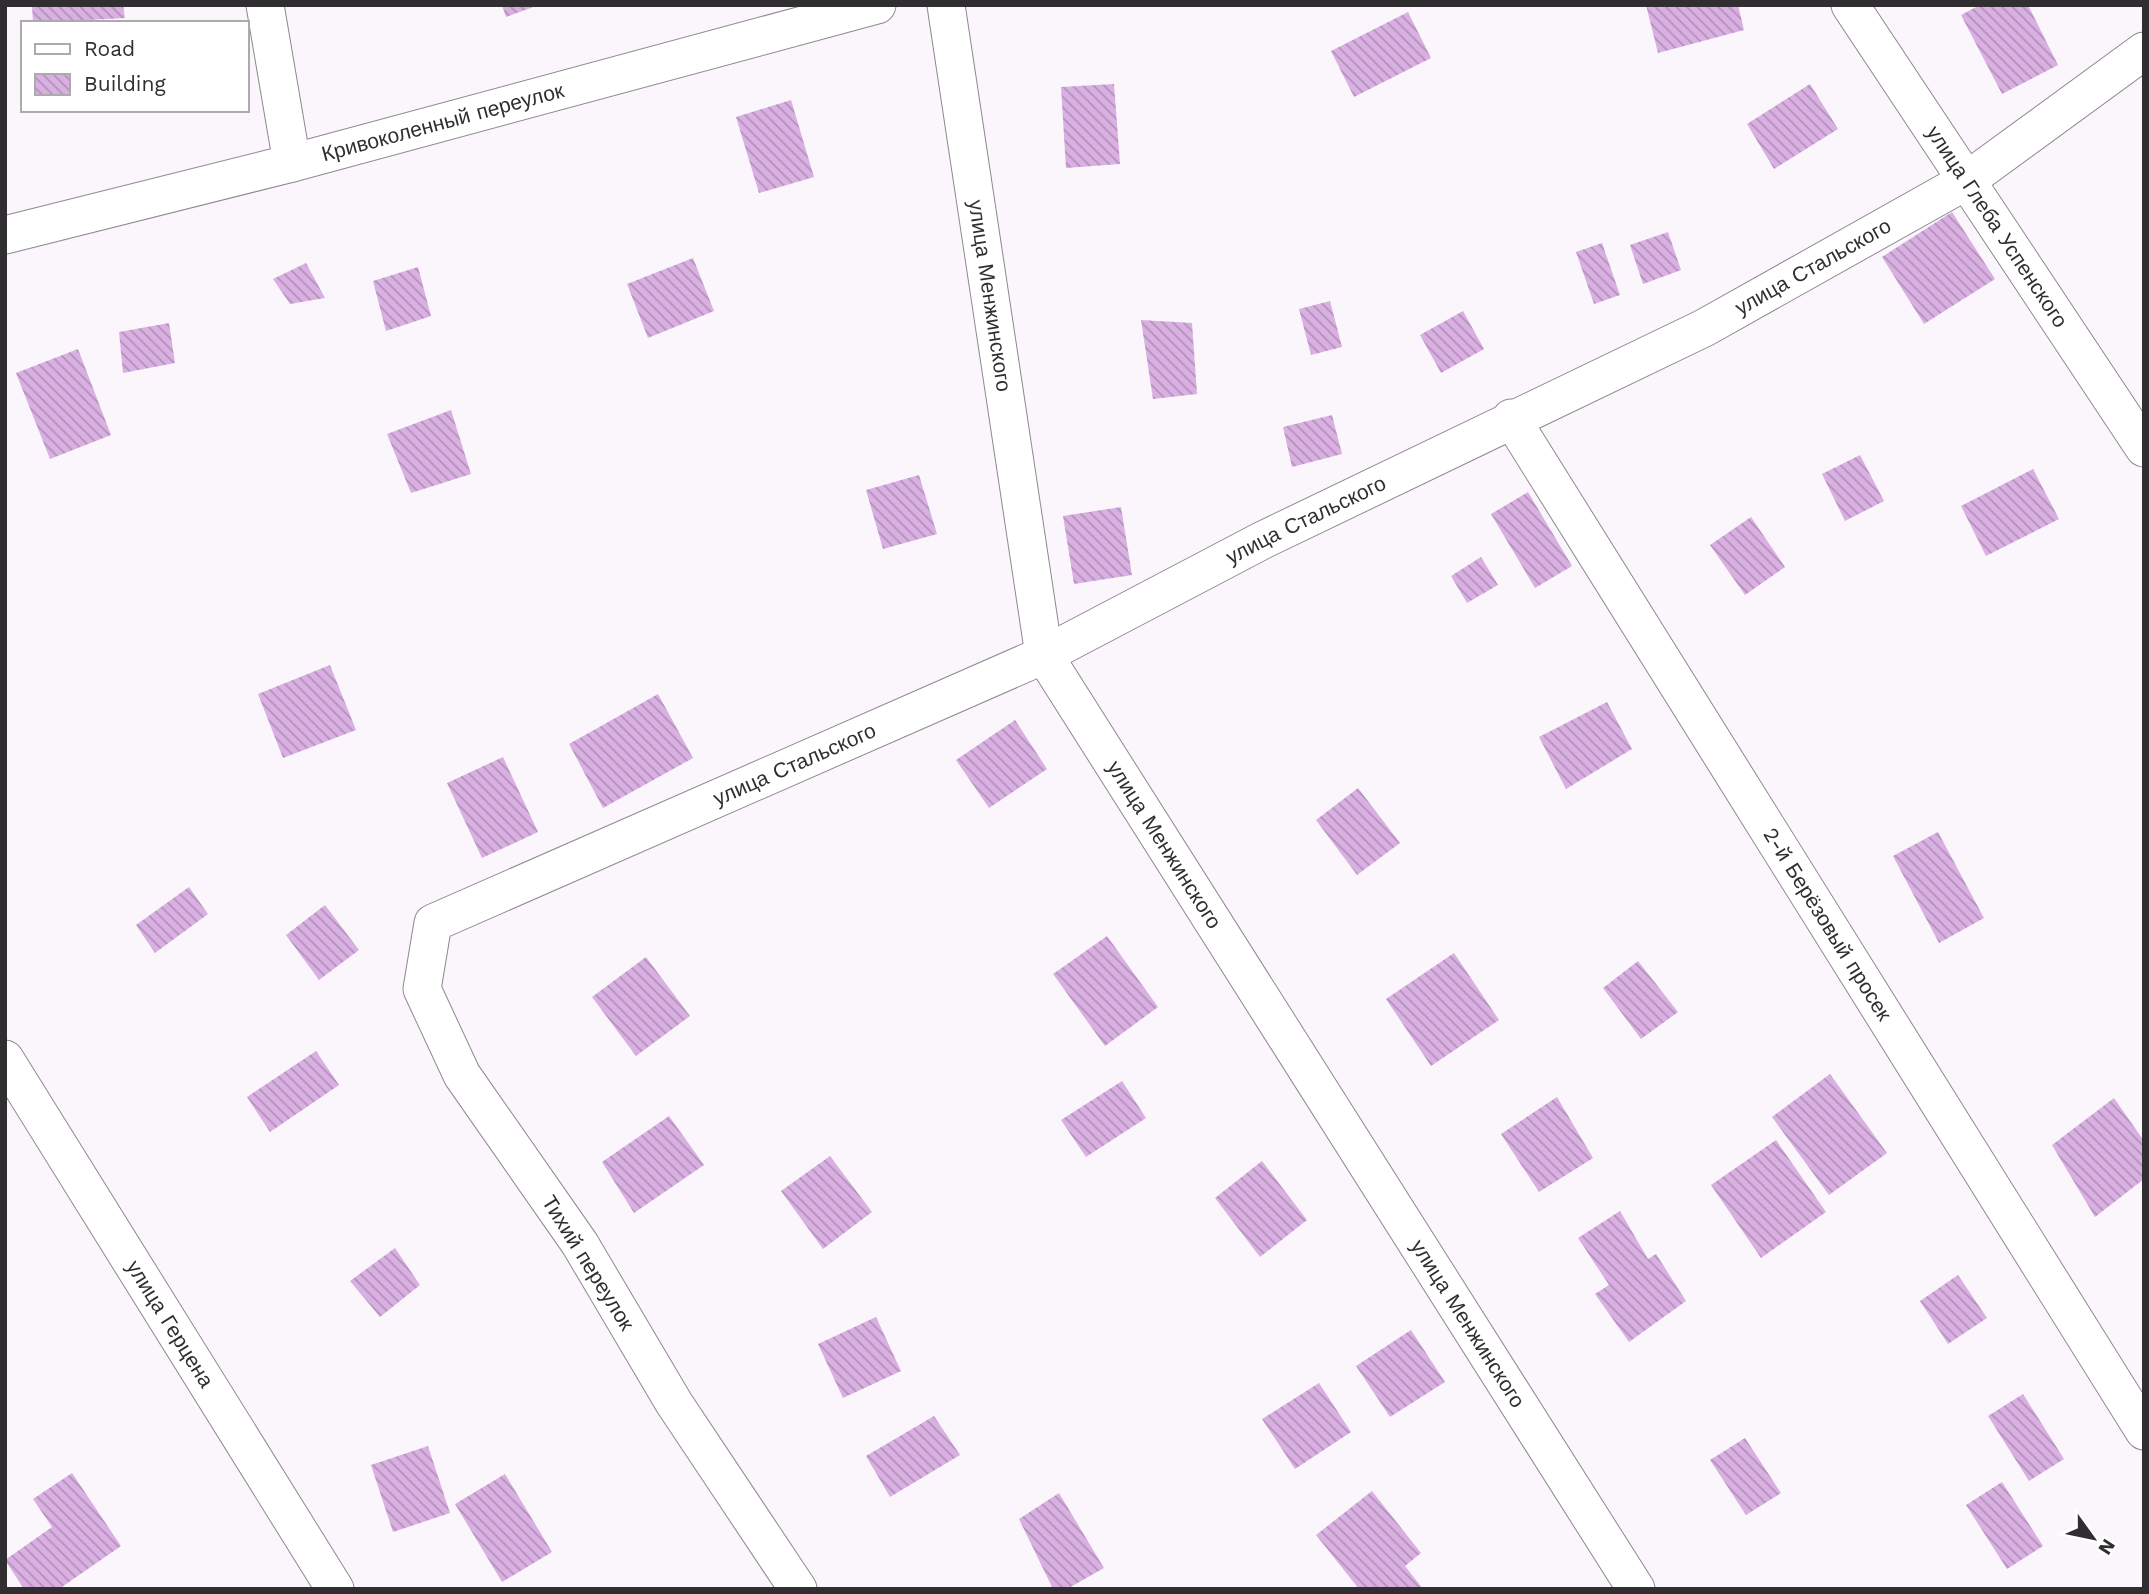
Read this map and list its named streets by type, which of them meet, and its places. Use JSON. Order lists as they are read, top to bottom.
{
  "streets": {
    "street": [
      "Кривоколенный переулок",
      "улица Глеба Успенского",
      "улица Стальского",
      "улица Менжинского",
      "2-й Берёзовый просек",
      "Тихий переулок",
      "улица Герцена"
    ]
  },
  "crossings": [
    ["улица Глеба Успенского", "улица Стальского"],
    ["улица Стальского", "улица Менжинского"],
    ["улица Стальского", "2-й Берёзовый просек"],
    ["улица Стальского", "Тихий переулок"]
  ],
  "legend": ["Road", "Building"],
  "north": "bottom right"
}
